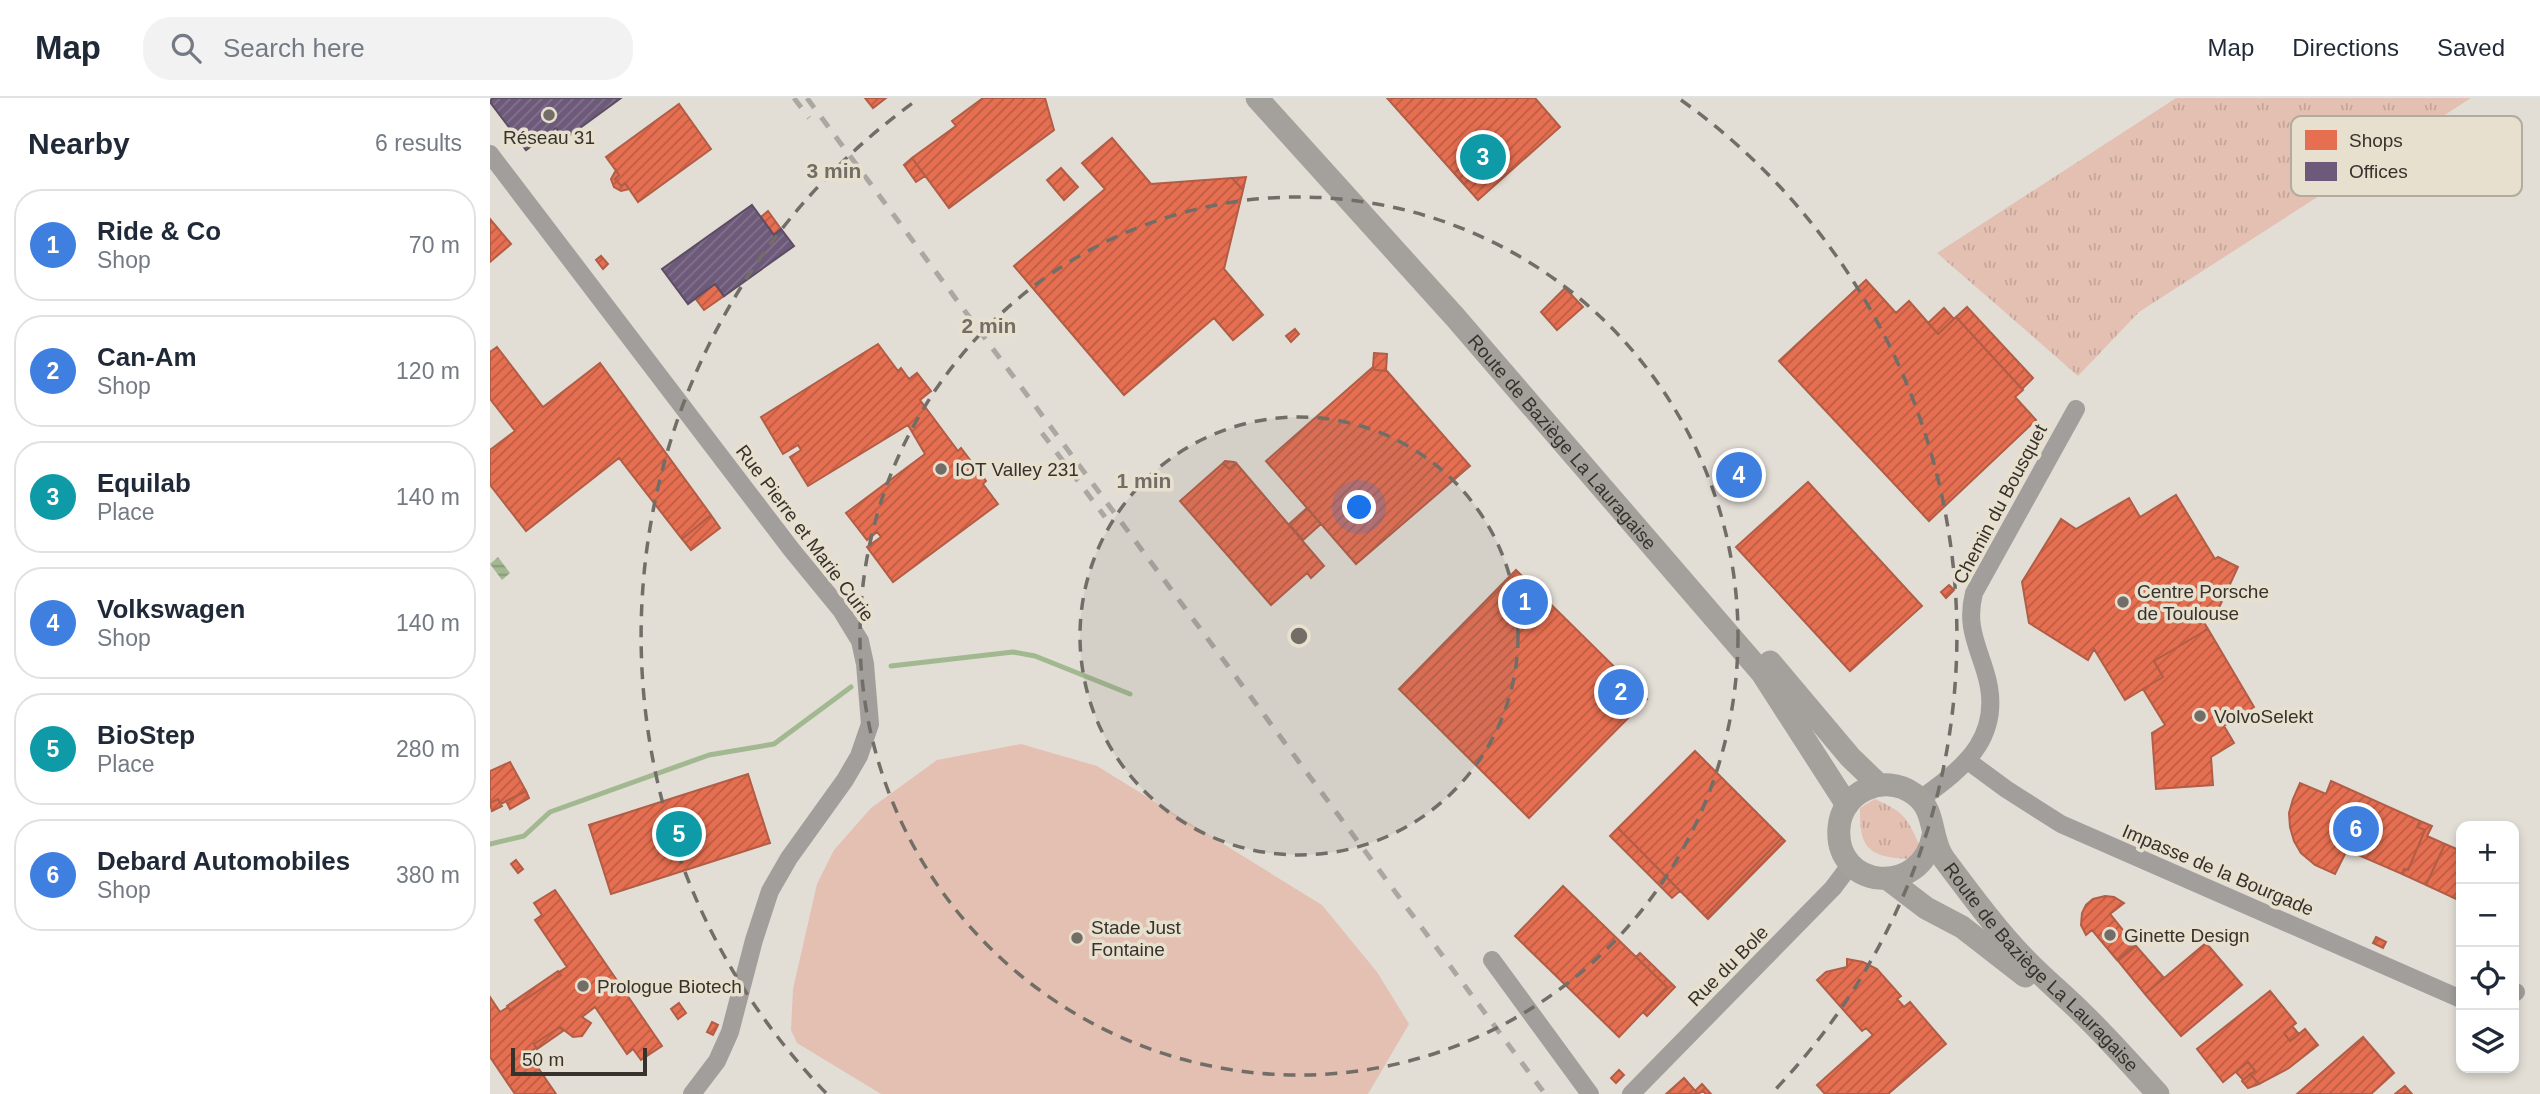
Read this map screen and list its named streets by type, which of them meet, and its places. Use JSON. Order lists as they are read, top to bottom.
{
  "streets": {
    "main road": ["Route de Baziège La Lauragaise"],
    "street": [
      "Chemin du Bousquet",
      "Rue Pierre et Marie Curie",
      "Impasse de la Bourgade",
      "Rue du Bole"
    ]
  },
  "crossings": [
    ["Route de Baziège La Lauragaise", "Chemin du Bousquet"],
    ["Route de Baziège La Lauragaise", "Rue du Bole"],
    ["Chemin du Bousquet", "Impasse de la Bourgade"],
    ["Chemin du Bousquet", "Rue du Bole"]
  ],
  "places": [
    "Réseau 31",
    "IOT Valley 231",
    "Centre Porsche de Toulouse",
    "VolvoSelekt",
    "Ginette Design",
    "Stade Just Fontaine",
    "Prologue Biotech"
  ],
  "legend": ["Shops", "Offices"],
  "scale_bar": "50 m",
  "page": {
    "header": "Map",
    "search": "Search here",
    "nav": ["Map", "Directions", "Saved"],
    "heading": ["Nearby", "6 results"],
    "pins": [
      "3",
      "4",
      "1",
      "2",
      "6",
      "5"
    ],
    "list": [
      {
        "mark": "1",
        "name": "Ride & Co",
        "note": "Shop",
        "value": "70 m"
      },
      {
        "mark": "2",
        "name": "Can-Am",
        "note": "Shop",
        "value": "120 m"
      },
      {
        "mark": "3",
        "name": "Equilab",
        "note": "Place",
        "value": "140 m"
      },
      {
        "mark": "4",
        "name": "Volkswagen",
        "note": "Shop",
        "value": "140 m"
      },
      {
        "mark": "5",
        "name": "BioStep",
        "note": "Place",
        "value": "280 m"
      },
      {
        "mark": "6",
        "name": "Debard Automobiles",
        "note": "Shop",
        "value": "380 m"
      }
    ],
    "map_buttons": ["+", "−"],
    "scale": "50 m"
  },
  "rings": ["3 min", "2 min", "1 min"]
}
